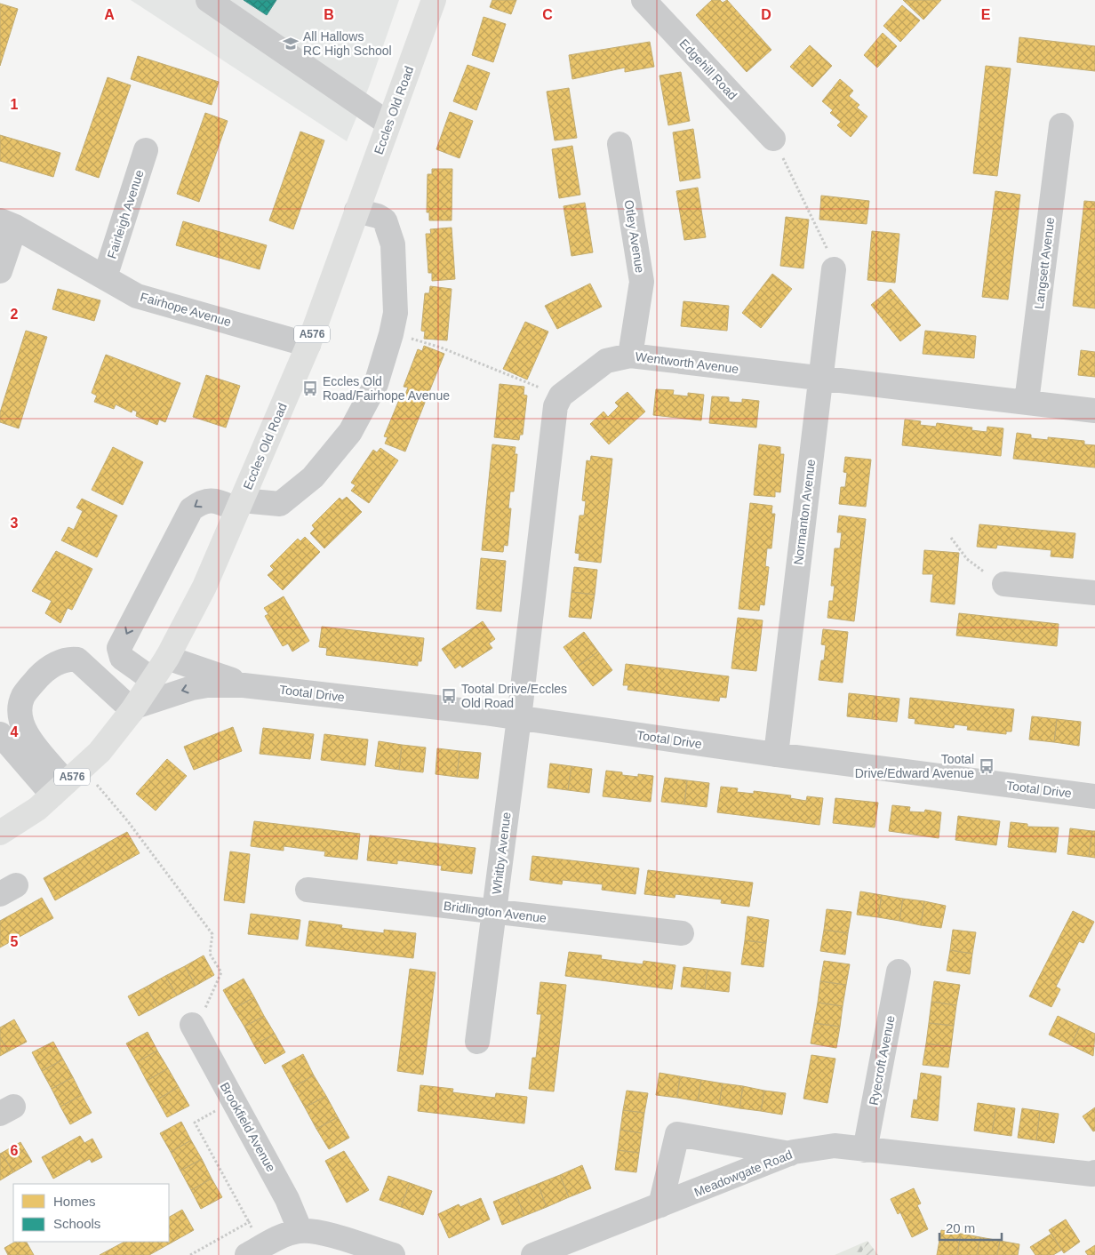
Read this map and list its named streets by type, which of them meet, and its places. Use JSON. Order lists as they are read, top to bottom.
{
  "streets": {
    "main road": ["Eccles Old Road", "A576"],
    "street": [
      "Edgehill Road",
      "Fairleigh Avenue",
      "Otley Avenue",
      "Langsett Avenue",
      "Fairhope Avenue",
      "Wentworth Avenue",
      "Normanton Avenue",
      "Tootal Drive",
      "Whitby Avenue",
      "Bridlington Avenue",
      "Ryecroft Avenue",
      "Brookfield Avenue",
      "Meadowgate Road"
    ]
  },
  "crossings": [
    ["Eccles Old Road", "Fairhope Avenue"],
    ["Eccles Old Road", "Tootal Drive"],
    ["Fairleigh Avenue", "Fairhope Avenue"],
    ["Otley Avenue", "Wentworth Avenue"],
    ["Langsett Avenue", "Wentworth Avenue"],
    ["Wentworth Avenue", "Normanton Avenue"],
    ["Normanton Avenue", "Tootal Drive"],
    ["Tootal Drive", "Whitby Avenue"],
    ["Whitby Avenue", "Bridlington Avenue"],
    ["Ryecroft Avenue", "Meadowgate Road"]
  ],
  "places": {
    "school or university": ["All Hallows RC High School"],
    "bus stop": ["Eccles Old Road/Fairhope Avenue", "Tootal Drive/Eccles Old Road", "Tootal Drive/Edward Avenue"]
  },
  "legend": ["Homes", "Schools"],
  "scale_bar": "20 m",
  "grid": {
    "columns": [
      "A",
      "B",
      "C",
      "D",
      "E"
    ],
    "rows": [
      "1",
      "2",
      "3",
      "4",
      "5",
      "6"
    ]
  }
}
